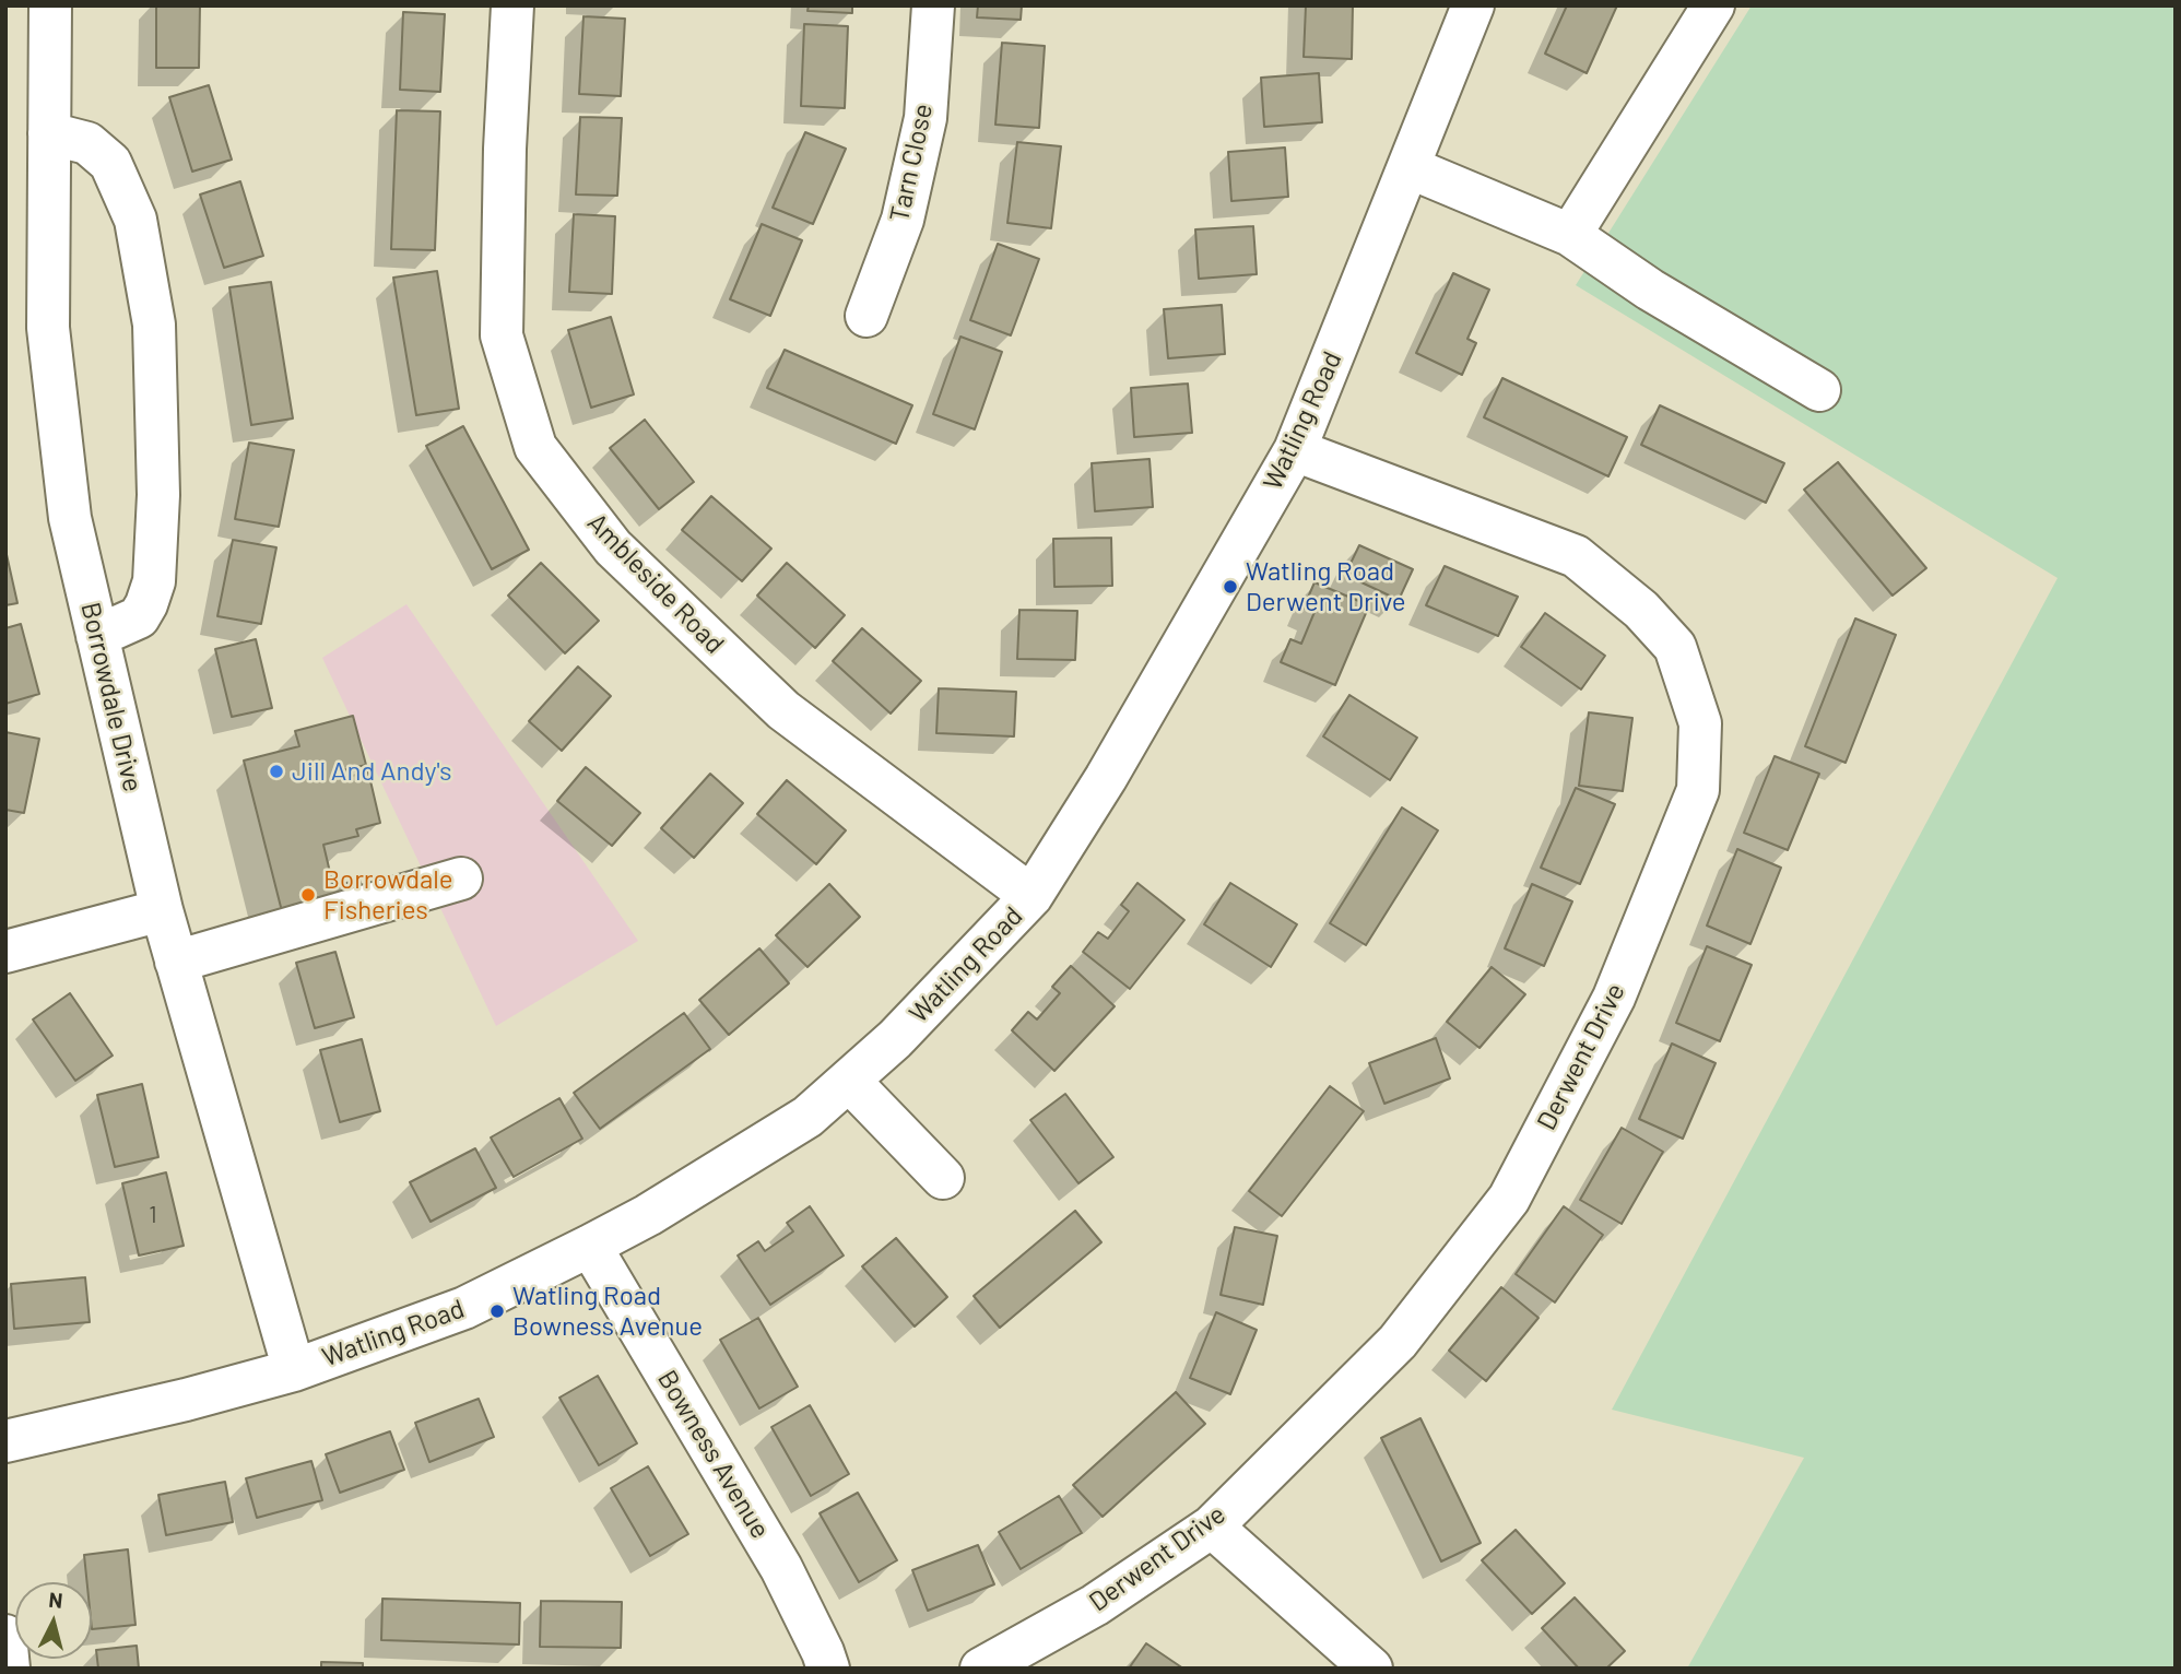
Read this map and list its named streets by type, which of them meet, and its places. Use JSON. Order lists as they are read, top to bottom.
{
  "streets": {
    "street": [
      "Tarn Close",
      "Watling Road",
      "Ambleside Road",
      "Borrowdale Drive",
      "Derwent Drive",
      "Bowness Avenue"
    ]
  },
  "crossings": [
    ["Watling Road", "Ambleside Road"],
    ["Watling Road", "Borrowdale Drive"],
    ["Watling Road", "Derwent Drive"],
    ["Watling Road", "Bowness Avenue"]
  ],
  "places": [
    "Watling Road Derwent Drive",
    "Jill And Andy's",
    "Borrowdale Fisheries",
    "Watling Road Bowness Avenue"
  ],
  "house_numbers": ["1"],
  "north": "top"
}
